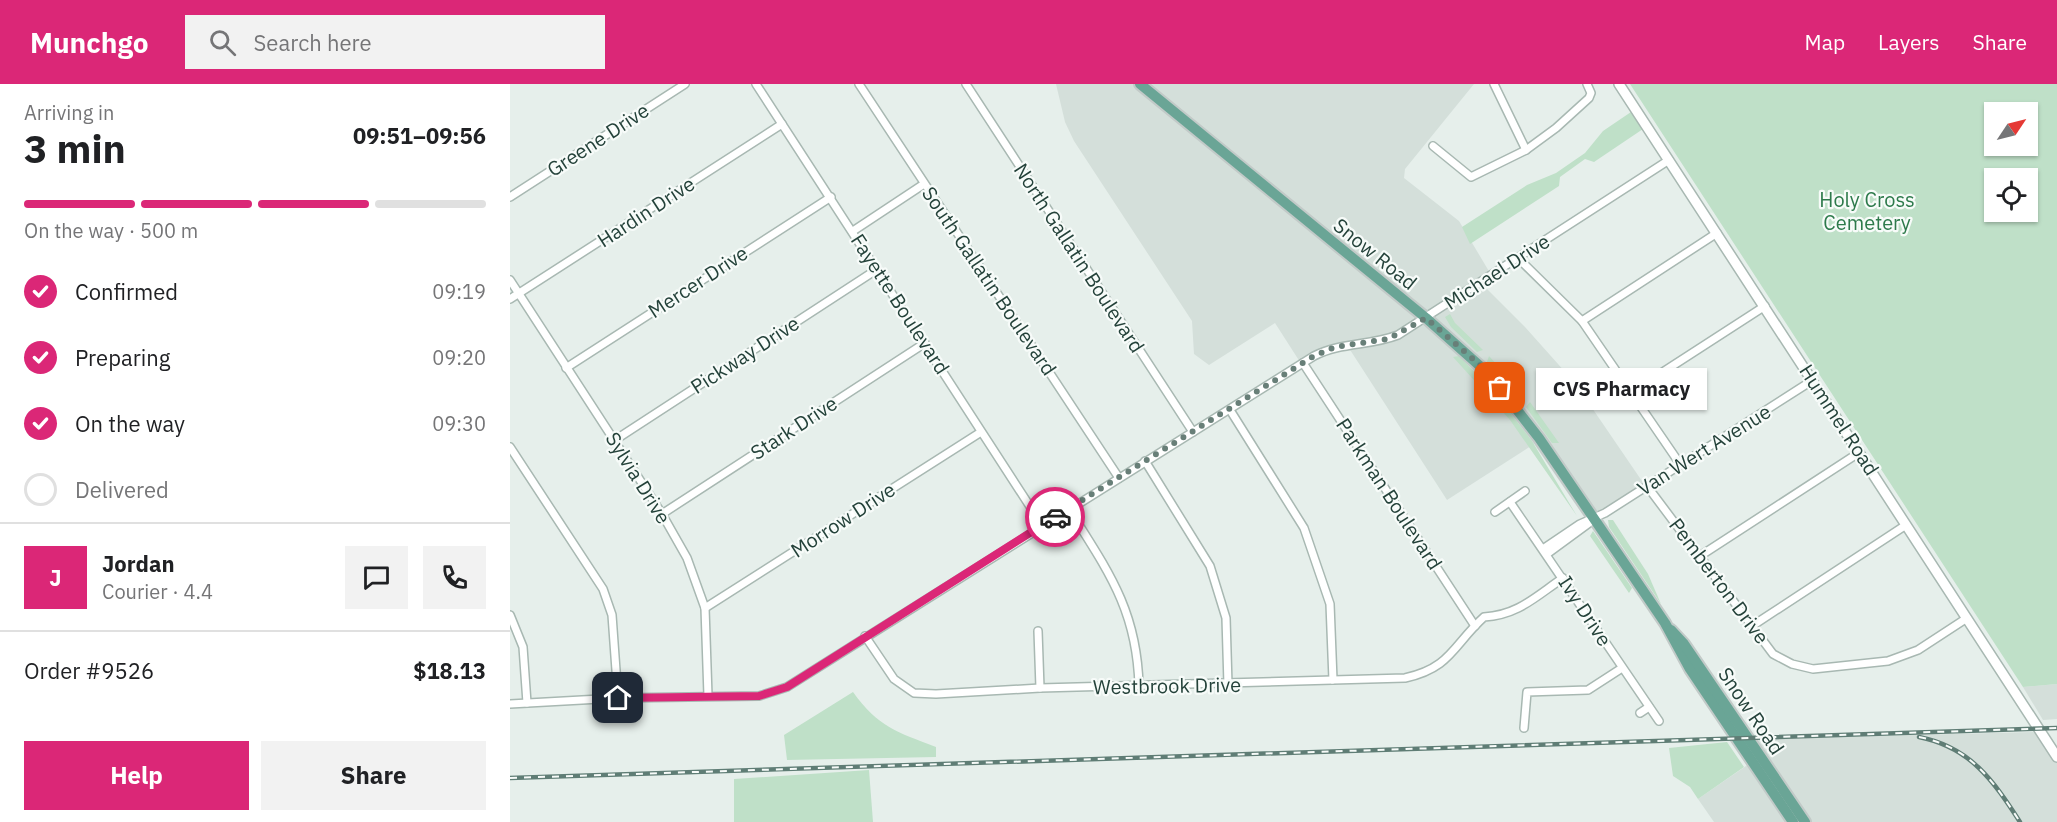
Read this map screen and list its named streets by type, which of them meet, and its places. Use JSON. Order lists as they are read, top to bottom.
{
  "streets": {
    "main road": ["Snow Road"],
    "street": [
      "Greene Drive",
      "Hardin Drive",
      "North Gallatin Boulevard",
      "Michael Drive",
      "South Gallatin Boulevard",
      "Mercer Drive",
      "Fayette Boulevard",
      "Pickway Drive",
      "Hummel Road",
      "Stark Drive",
      "Van Wert Avenue",
      "Sylvia Drive",
      "Parkman Boulevard",
      "Morrow Drive",
      "Pemberton Drive",
      "Ivy Drive",
      "Westbrook Drive"
    ]
  },
  "crossings": [
    ["Hardin Drive", "Fayette Boulevard"],
    ["Hardin Drive", "Sylvia Drive"],
    ["Snow Road", "Michael Drive"],
    ["Snow Road", "Van Wert Avenue"],
    ["North Gallatin Boulevard", "Michael Drive"],
    ["Michael Drive", "South Gallatin Boulevard"],
    ["Michael Drive", "Fayette Boulevard"],
    ["Michael Drive", "Hummel Road"],
    ["Michael Drive", "Sylvia Drive"],
    ["Michael Drive", "Parkman Boulevard"],
    ["Michael Drive", "Westbrook Drive"],
    ["Mercer Drive", "Fayette Boulevard"],
    ["Mercer Drive", "Sylvia Drive"],
    ["Fayette Boulevard", "Pickway Drive"],
    ["Fayette Boulevard", "Stark Drive"],
    ["Fayette Boulevard", "Morrow Drive"],
    ["Pickway Drive", "Sylvia Drive"],
    ["Hummel Road", "Van Wert Avenue"],
    ["Hummel Road", "Pemberton Drive"],
    ["Stark Drive", "Sylvia Drive"],
    ["Van Wert Avenue", "Pemberton Drive"],
    ["Van Wert Avenue", "Ivy Drive"],
    ["Sylvia Drive", "Morrow Drive"],
    ["Parkman Boulevard", "Westbrook Drive"]
  ],
  "parks": ["Holy Cross Cemetery"],
  "places": ["CVS Pharmacy"],
  "north": "top right",
  "page": {
    "header": "Munchgo",
    "search": "Search here",
    "nav": ["Map", "Layers", "Share"],
    "heading": ["3 min", "Arriving in", "09:51–09:56"],
    "panel": [
      "Jordan",
      "Courier · 4.4",
      "Order #9526",
      "$18.13"
    ],
    "bar": "On the way · 500 m",
    "list": [
      ["Confirmed", "09:19"],
      ["Preparing", "09:20"],
      ["On the way", "09:30"],
      "Delivered"
    ],
    "bubble": "CVS Pharmacy",
    "round": "J",
    "buttons": ["Help", "Share"]
  }
}
